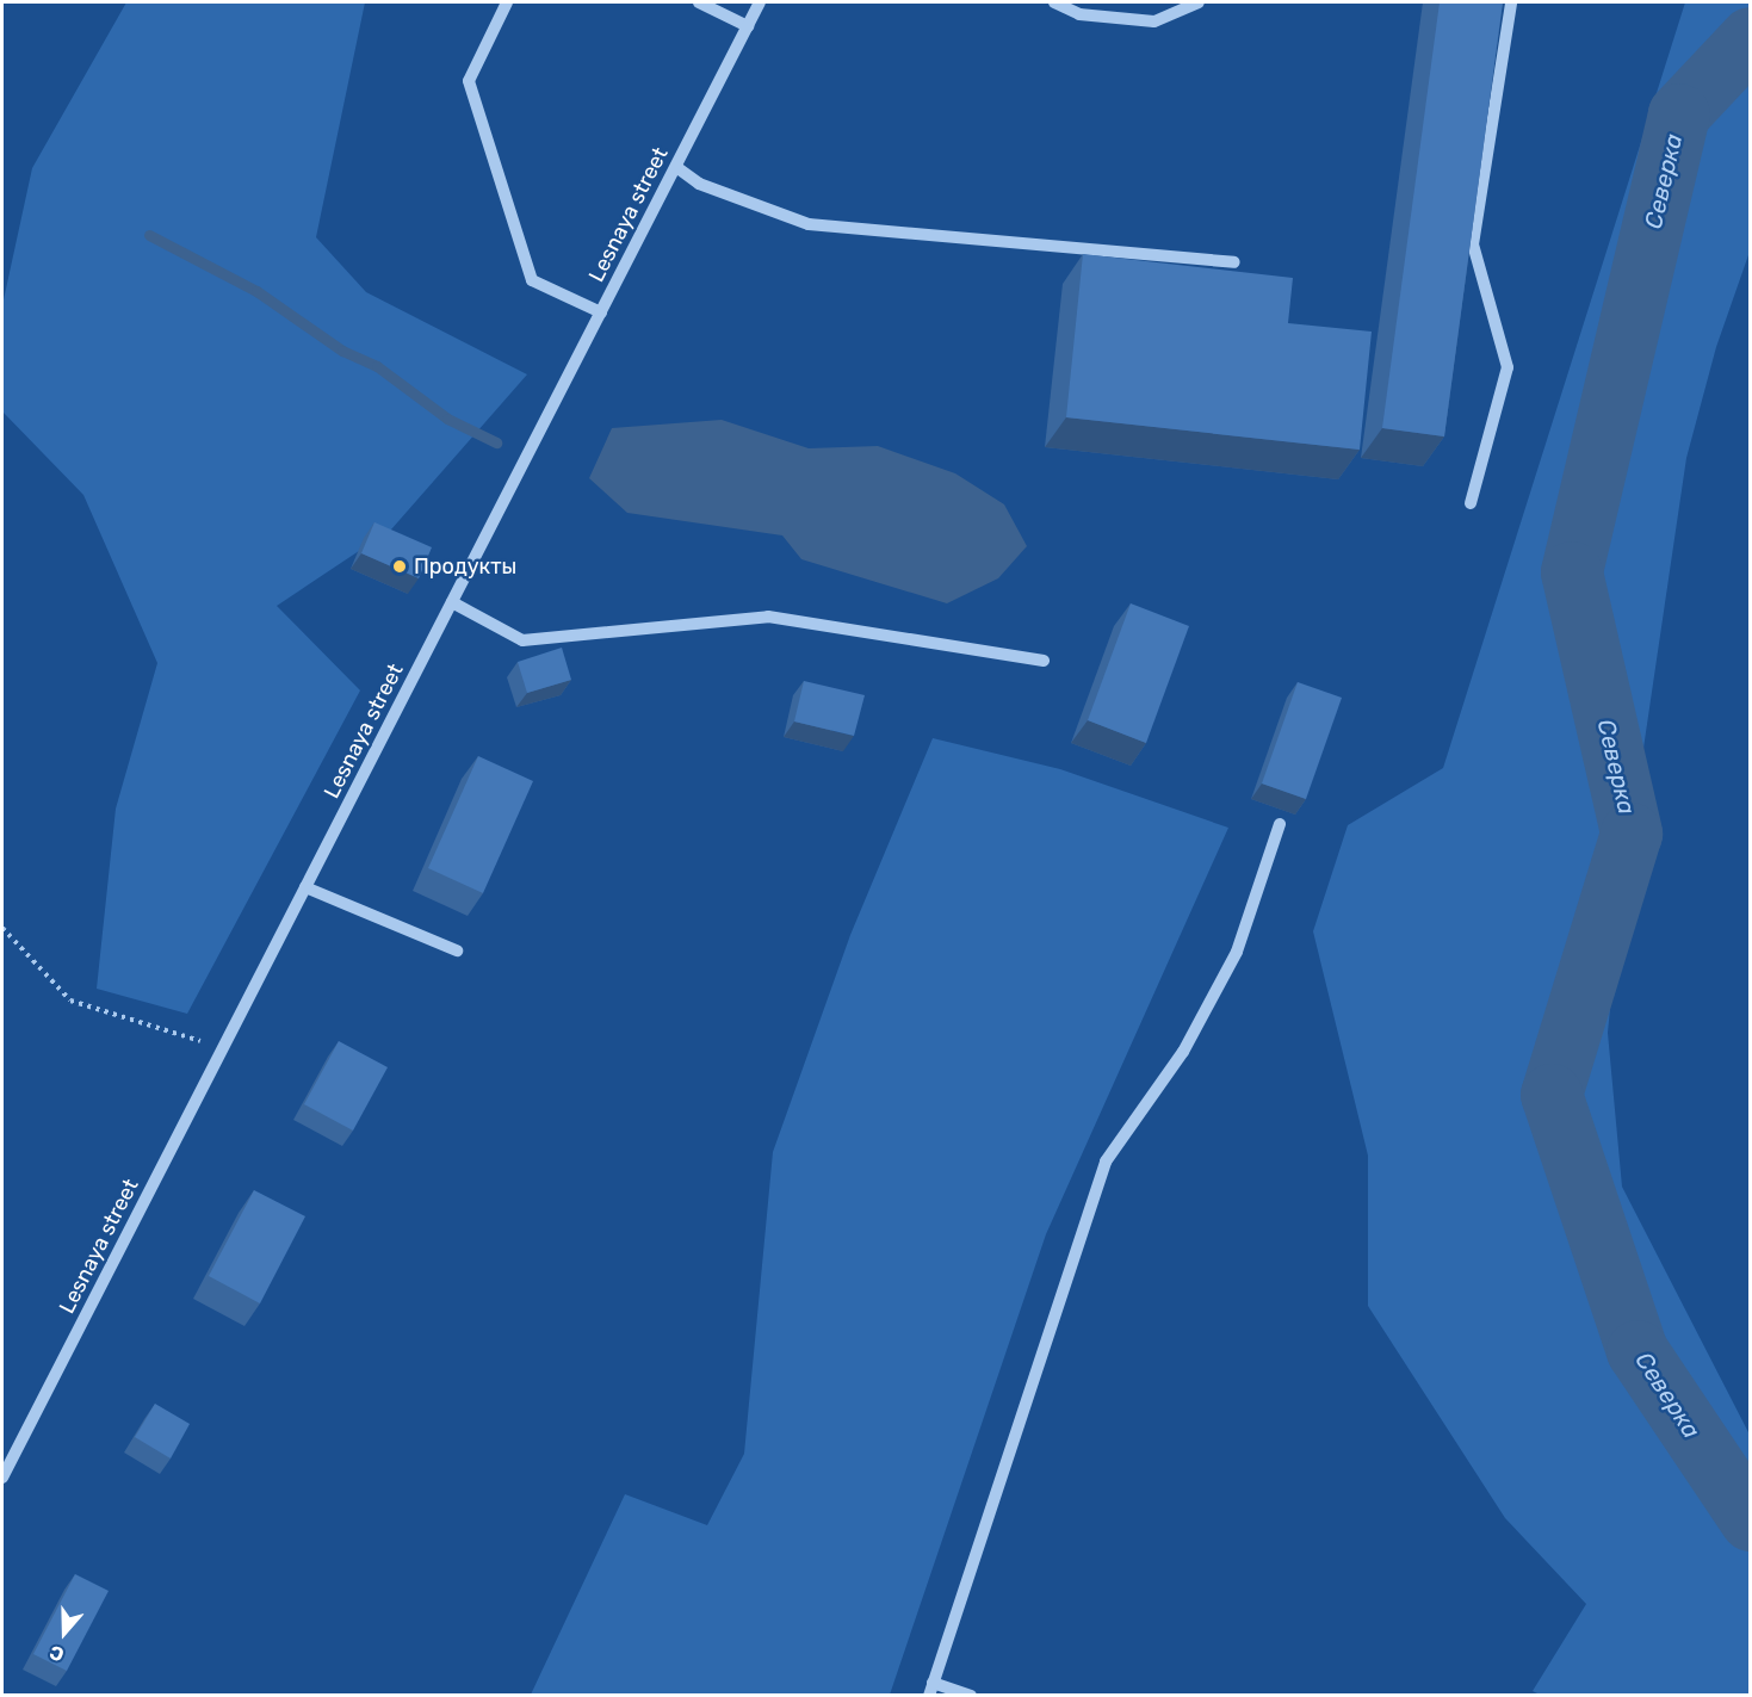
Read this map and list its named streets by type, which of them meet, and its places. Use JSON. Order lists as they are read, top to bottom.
{
  "streets": {
    "street": ["Lesnaya street"]
  },
  "water": ["Северка"],
  "places": ["Продукты"],
  "north": "bottom"
}
